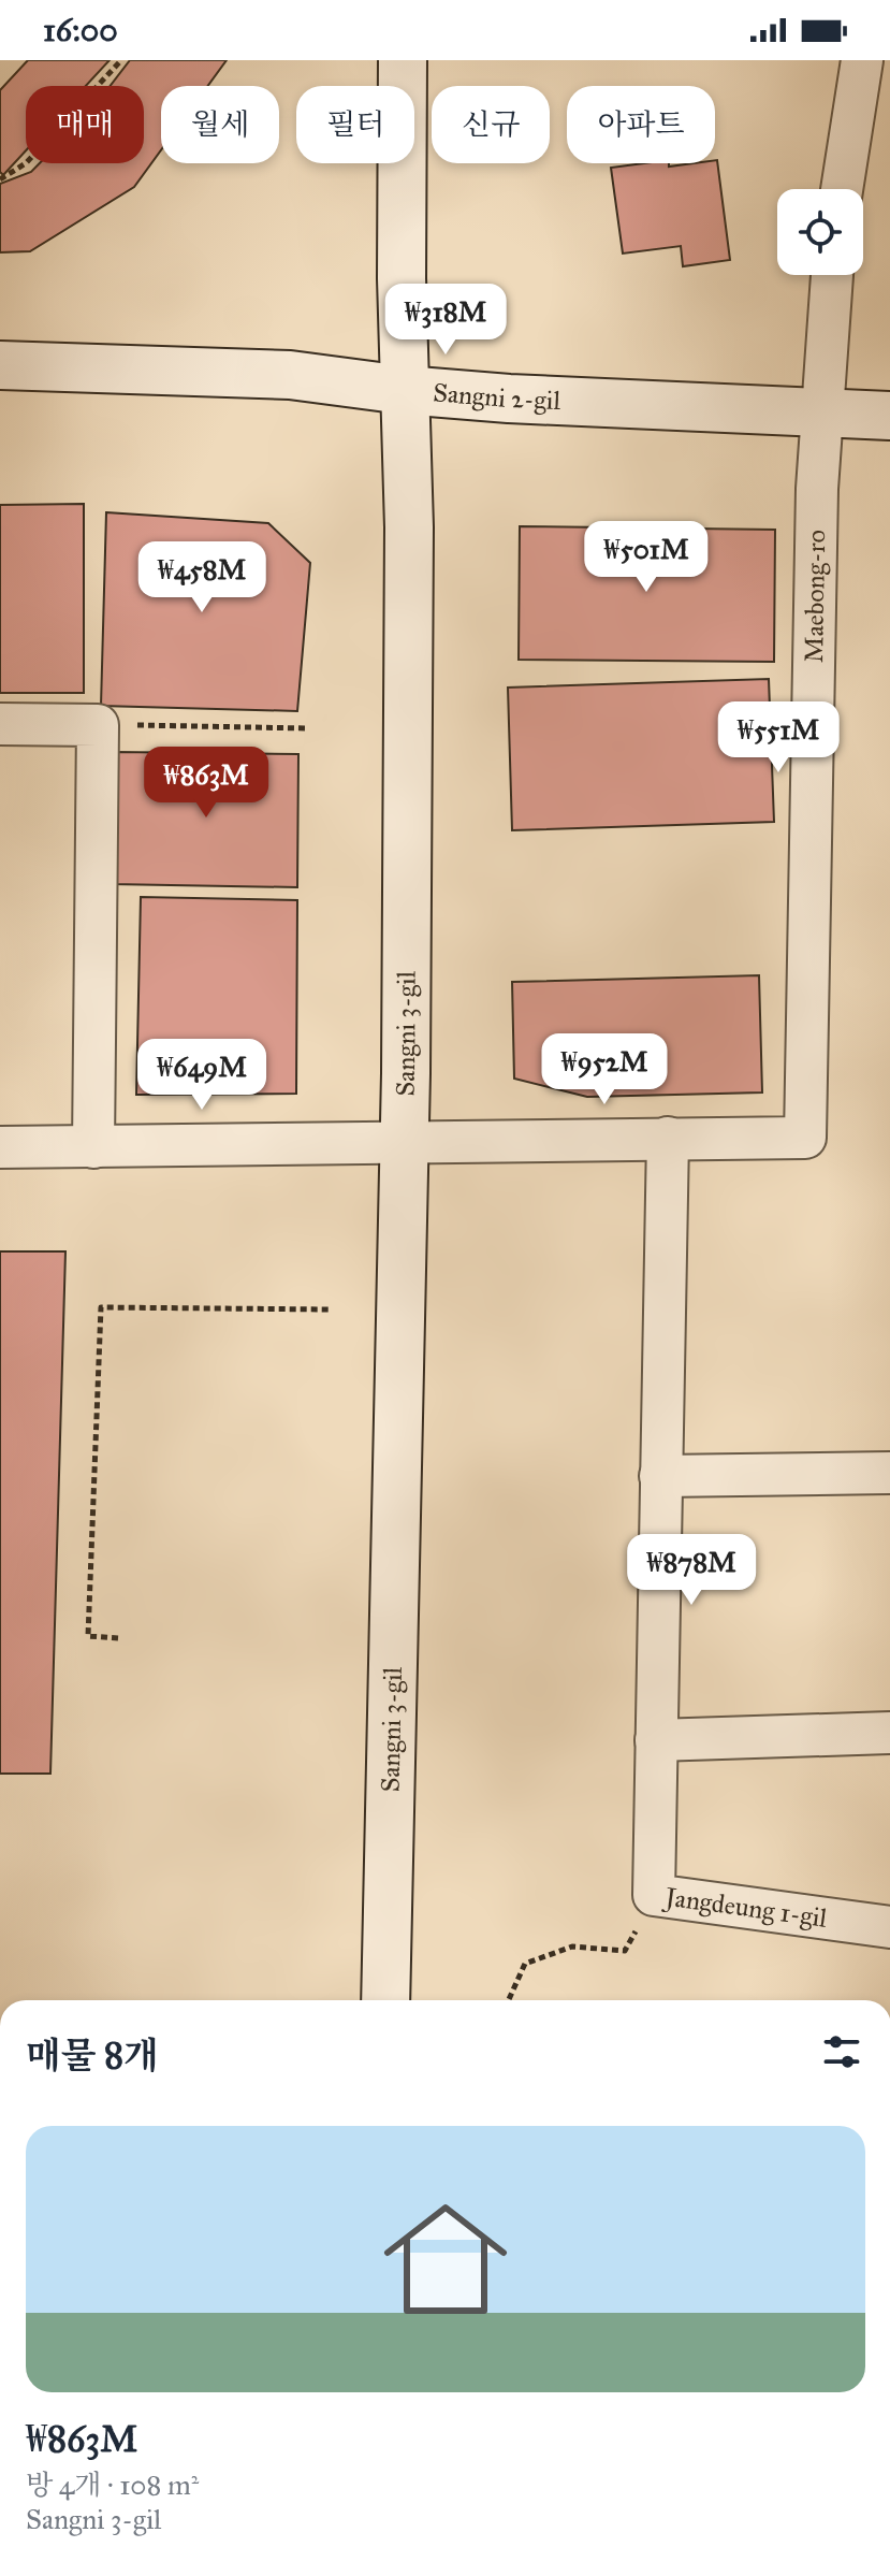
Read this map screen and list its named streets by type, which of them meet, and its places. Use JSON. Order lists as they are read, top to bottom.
{
  "streets": {
    "street": [
      "Sangni 2-gil",
      "Maebong-ro",
      "Sangni 3-gil",
      "Jangdeung 1-gil"
    ]
  },
  "crossings": [
    ["Sangni 2-gil", "Maebong-ro"],
    ["Sangni 2-gil", "Sangni 3-gil"],
    ["Maebong-ro", "Jangdeung 1-gil"]
  ],
  "page": {
    "status": "16:00",
    "chip": [
      "매매",
      "월세",
      "필터",
      "신규",
      "아파트"
    ],
    "price": [
      "₩318M",
      "₩501M",
      "₩458M",
      "₩551M",
      "₩863M",
      "₩952M",
      "₩649M",
      "₩878M"
    ],
    "heading": "매물 8개",
    "list": [
      {
        "name": "₩863M",
        "note": "방 4개 · 108 m² · Sangni 3-gil"
      }
    ]
  }
}
